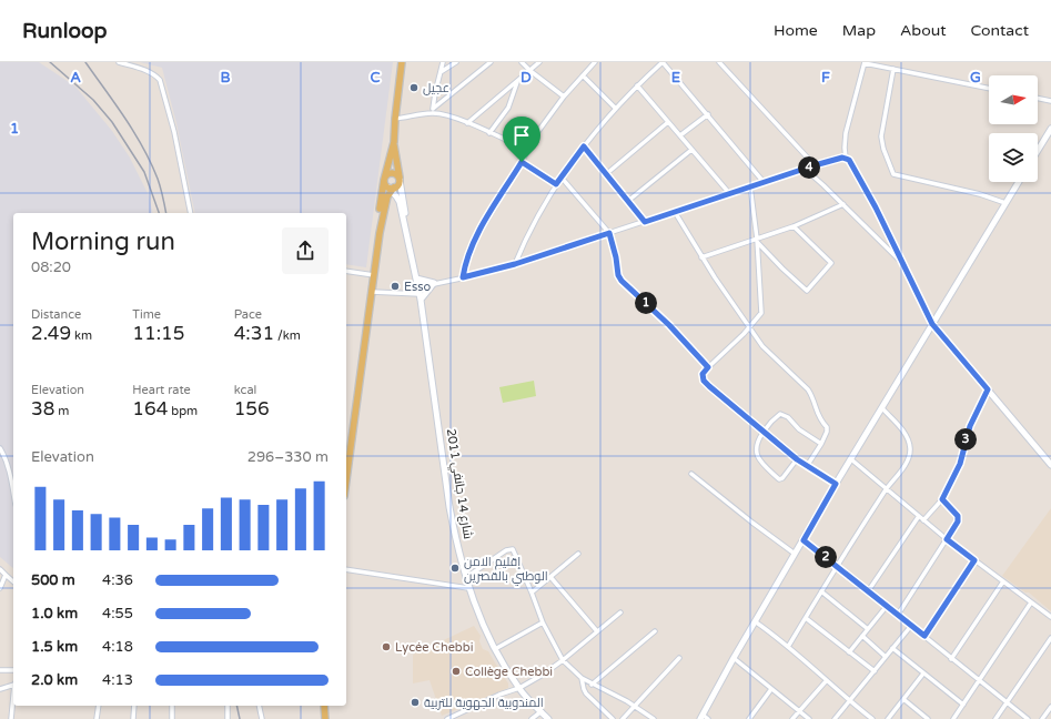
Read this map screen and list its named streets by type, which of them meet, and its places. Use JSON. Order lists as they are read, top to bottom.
{
  "streets": {
    "main road": ["شارع 14 جانفي 2011"]
  },
  "places": [
    "عجيل",
    "Esso",
    "إقليم الامن الوطني بالقصرين",
    "Lycée Chebbi",
    "Collège Chebbi",
    "المندوبية الجهوية للتربية"
  ],
  "north": "right",
  "page": {
    "header": "Runloop",
    "nav": [
      "Home",
      "Map",
      "About",
      "Contact"
    ],
    "pins": [
      "4",
      "1",
      "3",
      "2"
    ],
    "heading": ["Morning run", "08:20"],
    "stats": [
      ["Distance", "2.49 km"],
      ["Time", "11:15"],
      ["Pace", "4:31 /km"],
      ["Elevation", "38 m"],
      ["Heart rate", "164 bpm"],
      ["kcal", "156"]
    ],
    "chart": ["Elevation", "296–330 m"],
    "list": [
      {
        "name": "500 m",
        "note": "4:36"
      },
      {
        "name": "1.0 km",
        "note": "4:55"
      },
      {
        "name": "1.5 km",
        "note": "4:18"
      },
      {
        "name": "2.0 km",
        "note": "4:13"
      }
    ]
  },
  "grid": {
    "columns": [
      "A",
      "B",
      "C",
      "D",
      "E",
      "F",
      "G"
    ],
    "rows": ["1"]
  }
}
